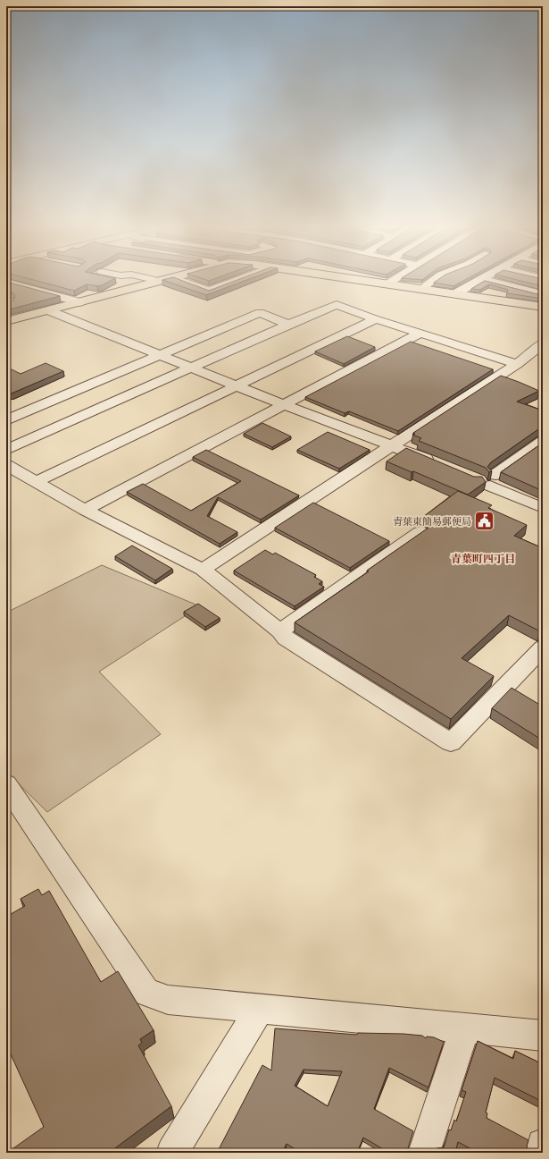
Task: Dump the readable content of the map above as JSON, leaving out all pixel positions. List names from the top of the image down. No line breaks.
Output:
{"districts":["青葉町四丁目"],"places":{"public building":["青葉東簡易郵便局"]}}
